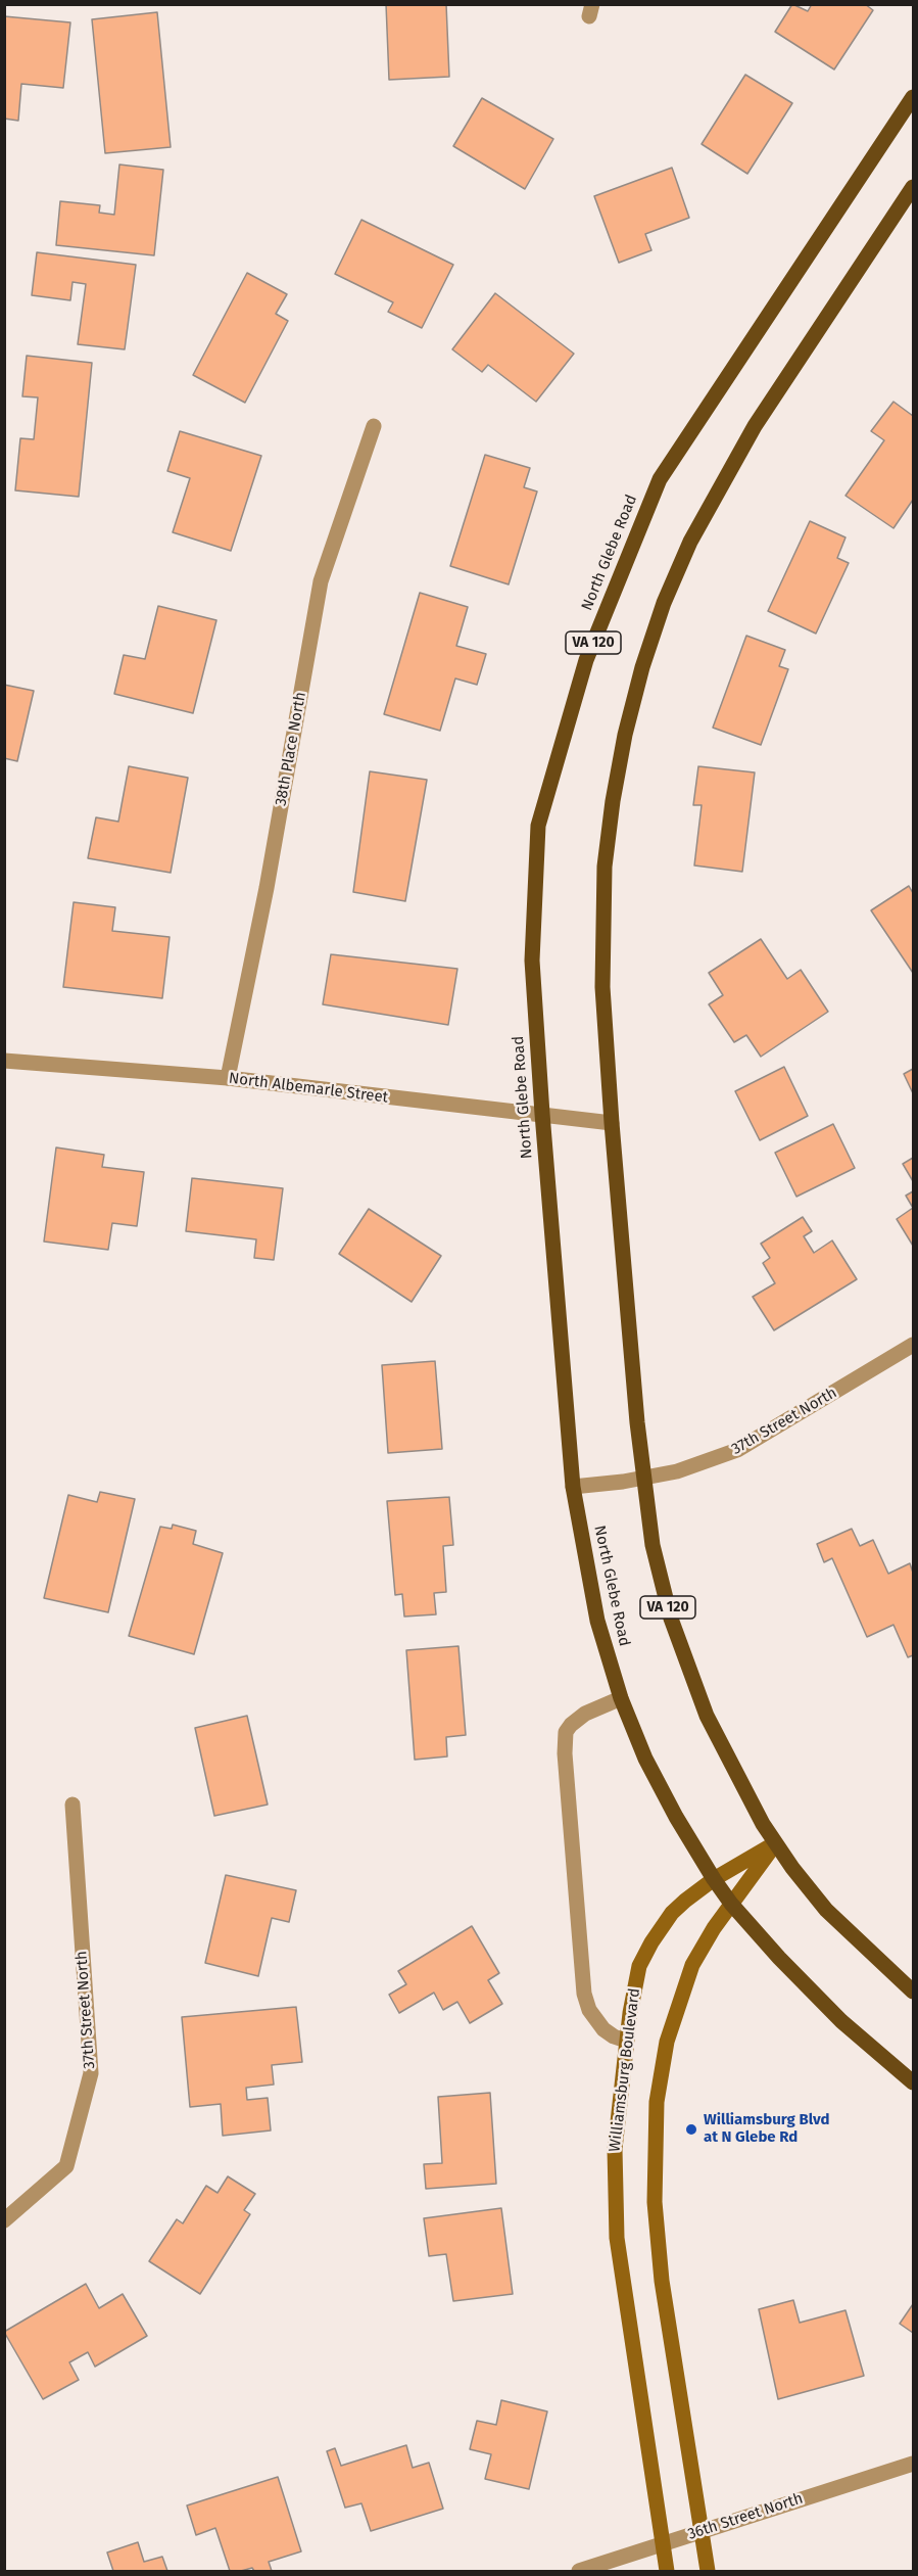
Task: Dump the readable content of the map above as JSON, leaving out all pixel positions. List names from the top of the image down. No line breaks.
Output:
{"streets":{"main road":["North Glebe Road","VA 120","Williamsburg Boulevard"],"street":["38th Place North","North Albemarle Street","37th Street North","36th Street North"]},"crossings":[["North Glebe Road","North Albemarle Street"],["North Glebe Road","37th Street North"],["North Glebe Road","Williamsburg Boulevard"],["VA 120","North Albemarle Street"],["VA 120","37th Street North"],["VA 120","Williamsburg Boulevard"],["38th Place North","North Albemarle Street"],["Williamsburg Boulevard","36th Street North"]],"places":["Williamsburg Blvd at N Glebe Rd"]}
